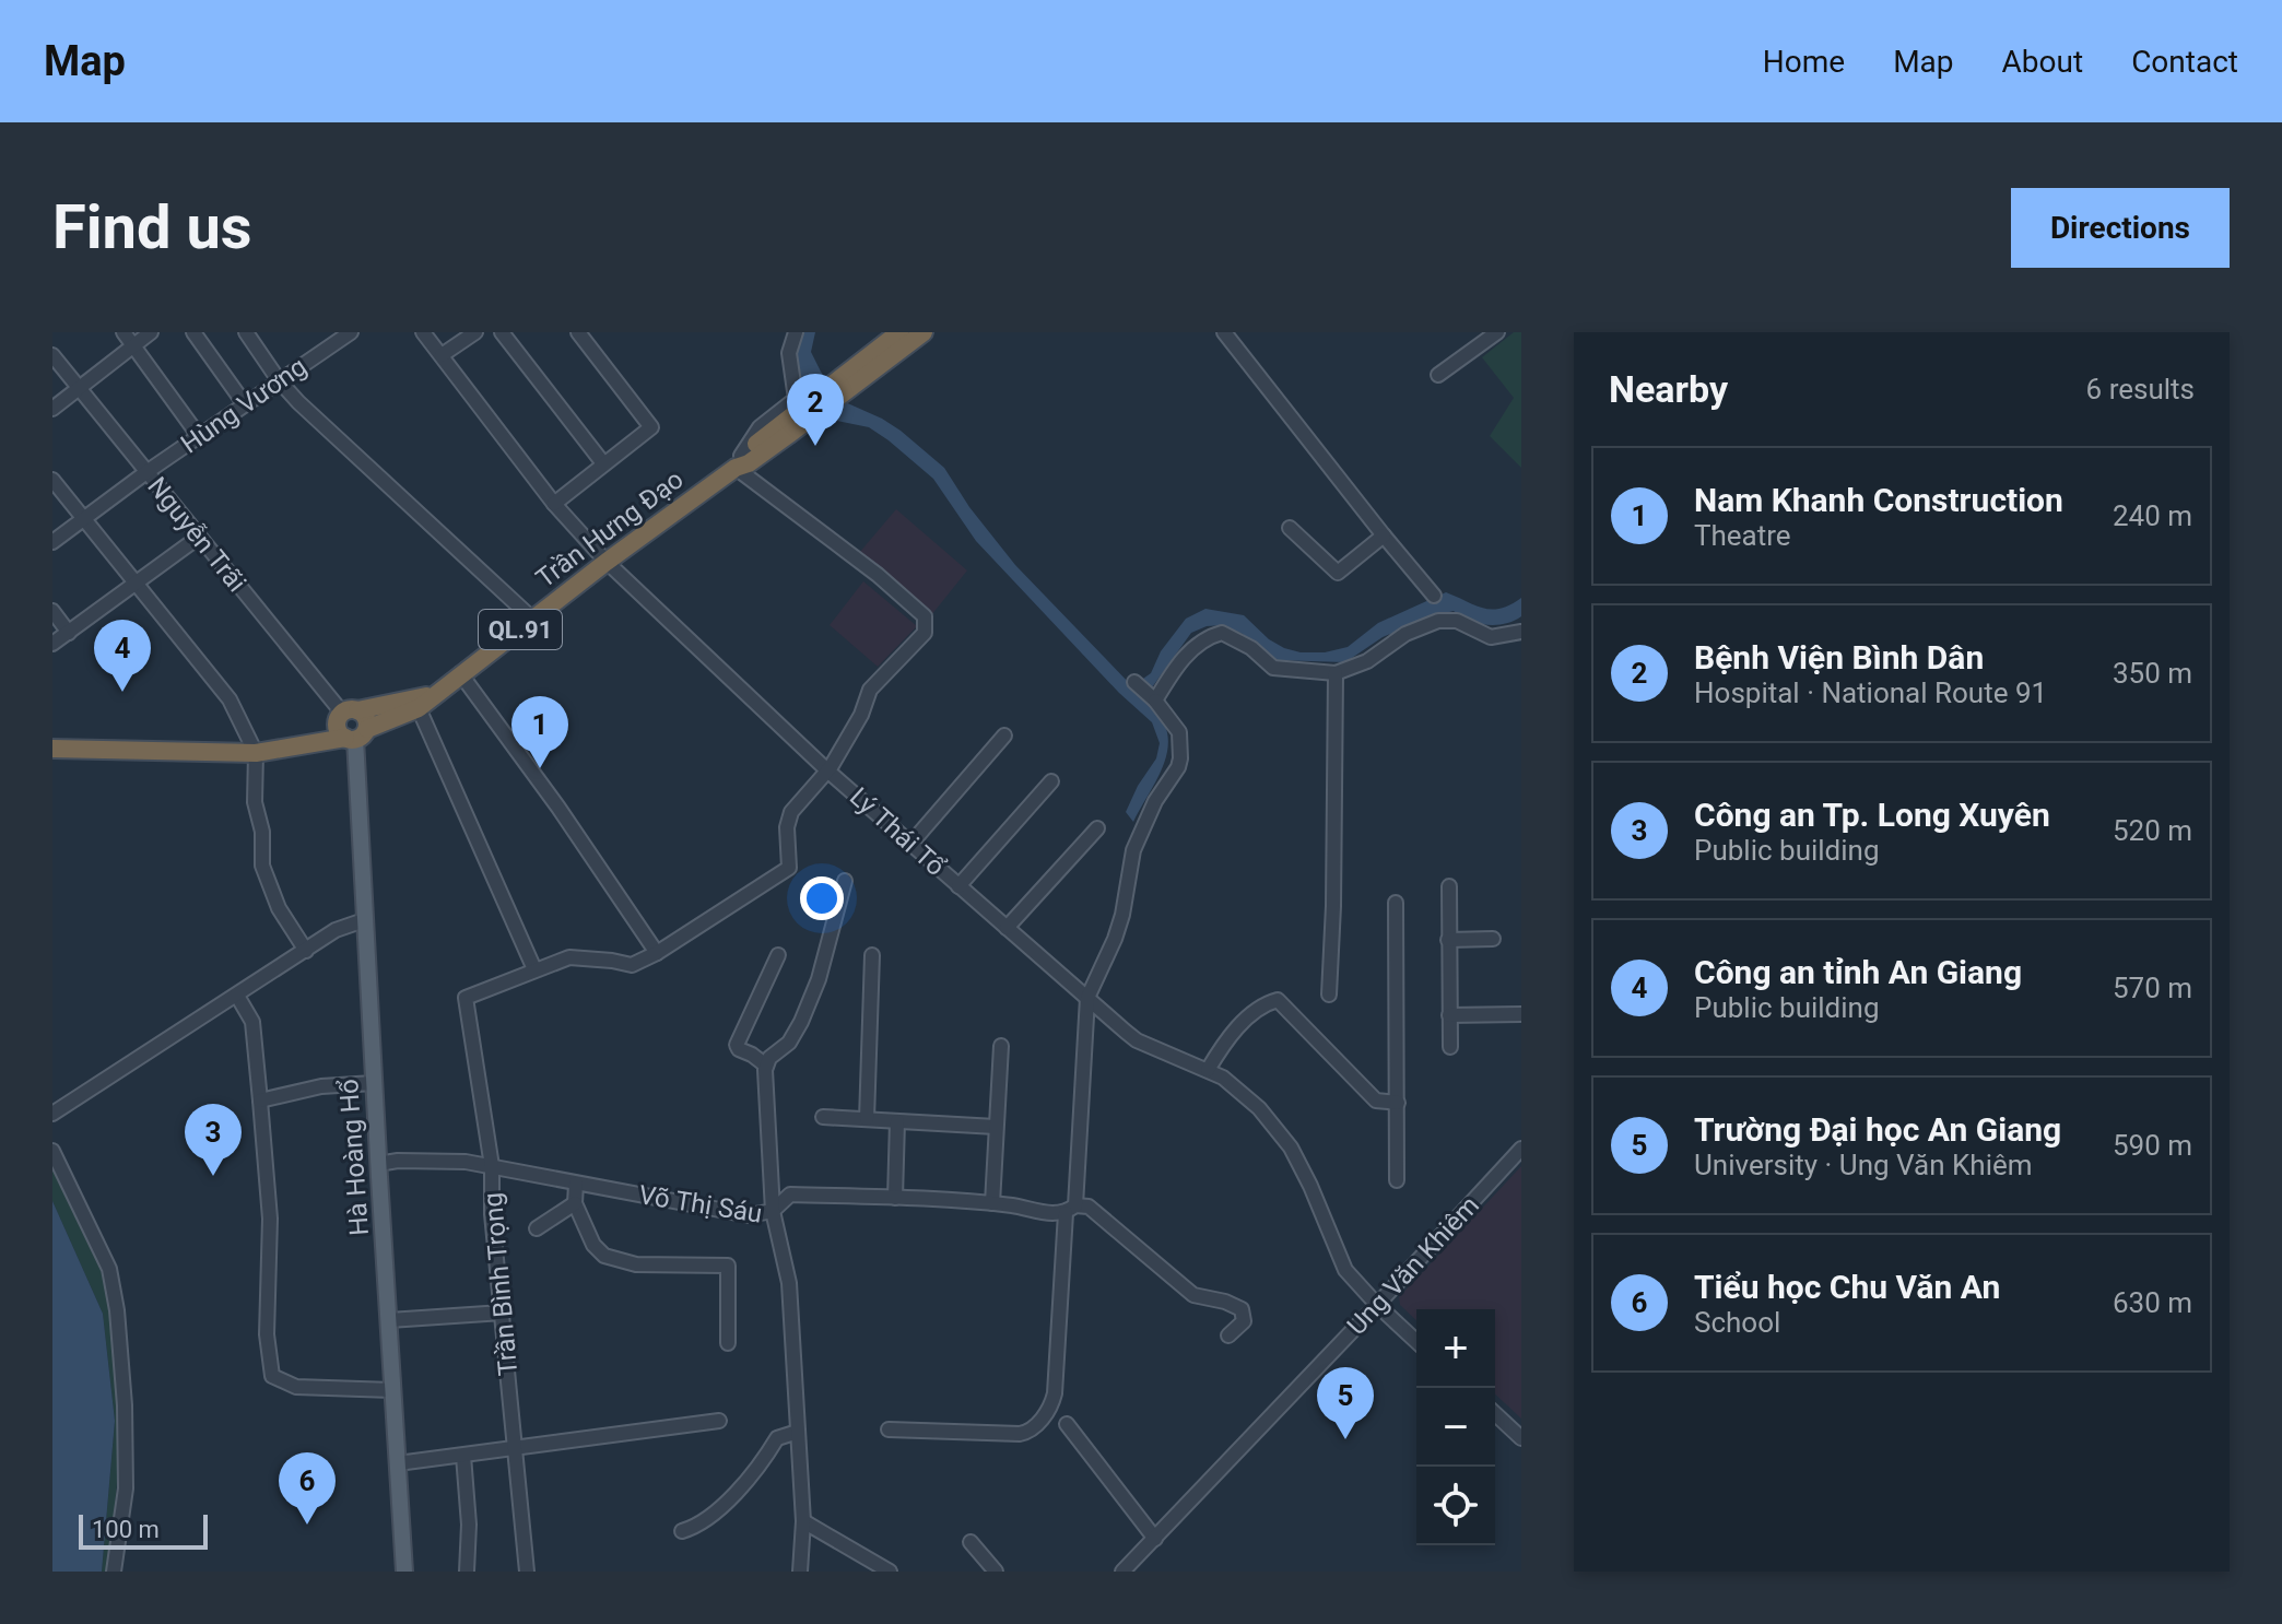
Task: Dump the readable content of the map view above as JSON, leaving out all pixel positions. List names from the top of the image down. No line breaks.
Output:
{"streets":{"highway":["Trần Hưng Đạo","QL.91"],"main road":["Hà Hoàng Hổ"],"street":["Hùng Vương","Nguyễn Trãi","Lý Thái Tổ","Võ Thị Sáu","Ung Văn Khiêm","Trần Bình Trọng"]},"crossings":[["Hùng Vương","Nguyễn Trãi"],["Trần Hưng Đạo","Nguyễn Trãi"],["Trần Hưng Đạo","QL.91"],["Trần Hưng Đạo","Lý Thái Tổ"],["Trần Hưng Đạo","Hà Hoàng Hổ"],["Lý Thái Tổ","Ung Văn Khiêm"],["Hà Hoàng Hổ","Võ Thị Sáu"],["Võ Thị Sáu","Trần Bình Trọng"]],"scale_bar":"100 m","page":{"header":"Map","nav":["Home","Map","About","Contact"],"buttons":"Directions","title":"Find us","heading":["Nearby","6 results"],"pins":["2","4","1","3","5","6"],"list":[{"mark":"1","name":"Nam Khanh Construction","note":"Theatre","value":"240 m"},{"mark":"2","name":"Bệnh Viện Bình Dân","note":"Hospital · National Route 91","value":"350 m"},{"mark":"3","name":"Công an Tp. Long Xuyên","note":"Public building","value":"520 m"},{"mark":"4","name":"Công an tỉnh An Giang","note":"Public building","value":"570 m"},{"mark":"5","name":"Trường Đại học An Giang","note":"University · Ung Văn Khiêm","value":"590 m"},{"mark":"6","name":"Tiểu học Chu Văn An","note":"School","value":"630 m"}],"map_buttons":["+","−"],"scale":"100 m"}}
